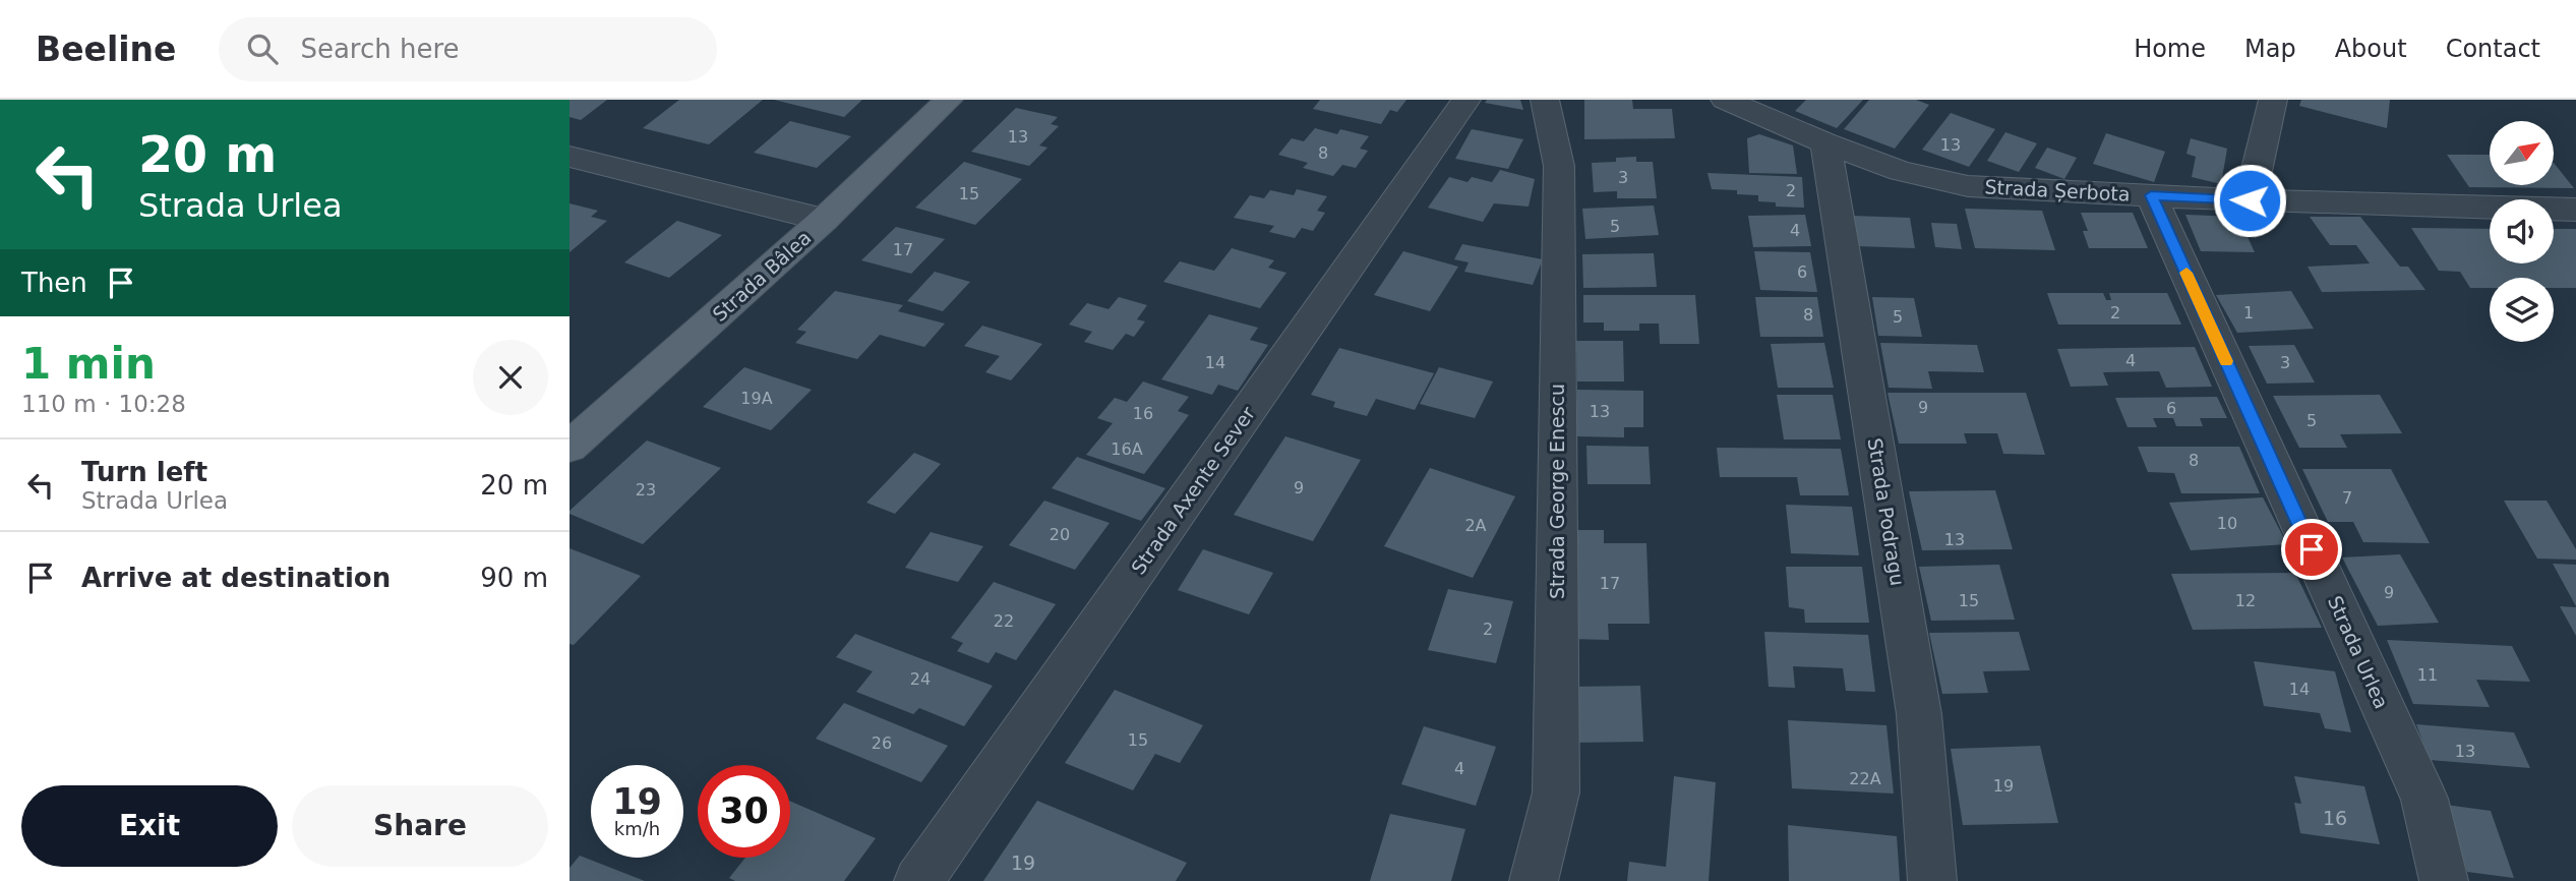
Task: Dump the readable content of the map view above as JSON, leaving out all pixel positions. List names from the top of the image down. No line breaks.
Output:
{"streets":{"main road":["Strada Bâlea"],"street":["Strada Șerbota","Strada Axente Sever","Strada George Enescu","Strada Podragu","Strada Urlea"]},"crossings":[["Strada Șerbota","Strada Podragu"],["Strada Șerbota","Strada Urlea"]],"house_numbers":["13","13","8","3","2","15","5","4","17","6","2","1","8","5","4","14","3","19A","9","6","13","16","5","16A","8","9","23","7","10","2A","20","13","17","9","15","12","22","2","11","24","14","15","26","13","4","22A","19","16","19"],"north":"top right","page":{"header":"Beeline","search":"Search here","nav":["Home","Map","About","Contact"],"turn":["20 m","Strada Urlea"],"then":"Then","heading":["1 min","110 m · 10:28"],"list":[{"name":"Turn left","note":"Strada Urlea","value":"20 m"},{"name":"Arrive at destination","value":"90 m"}],"speed":"19 km/h","limit":"30","buttons":["Exit","Share"]}}
